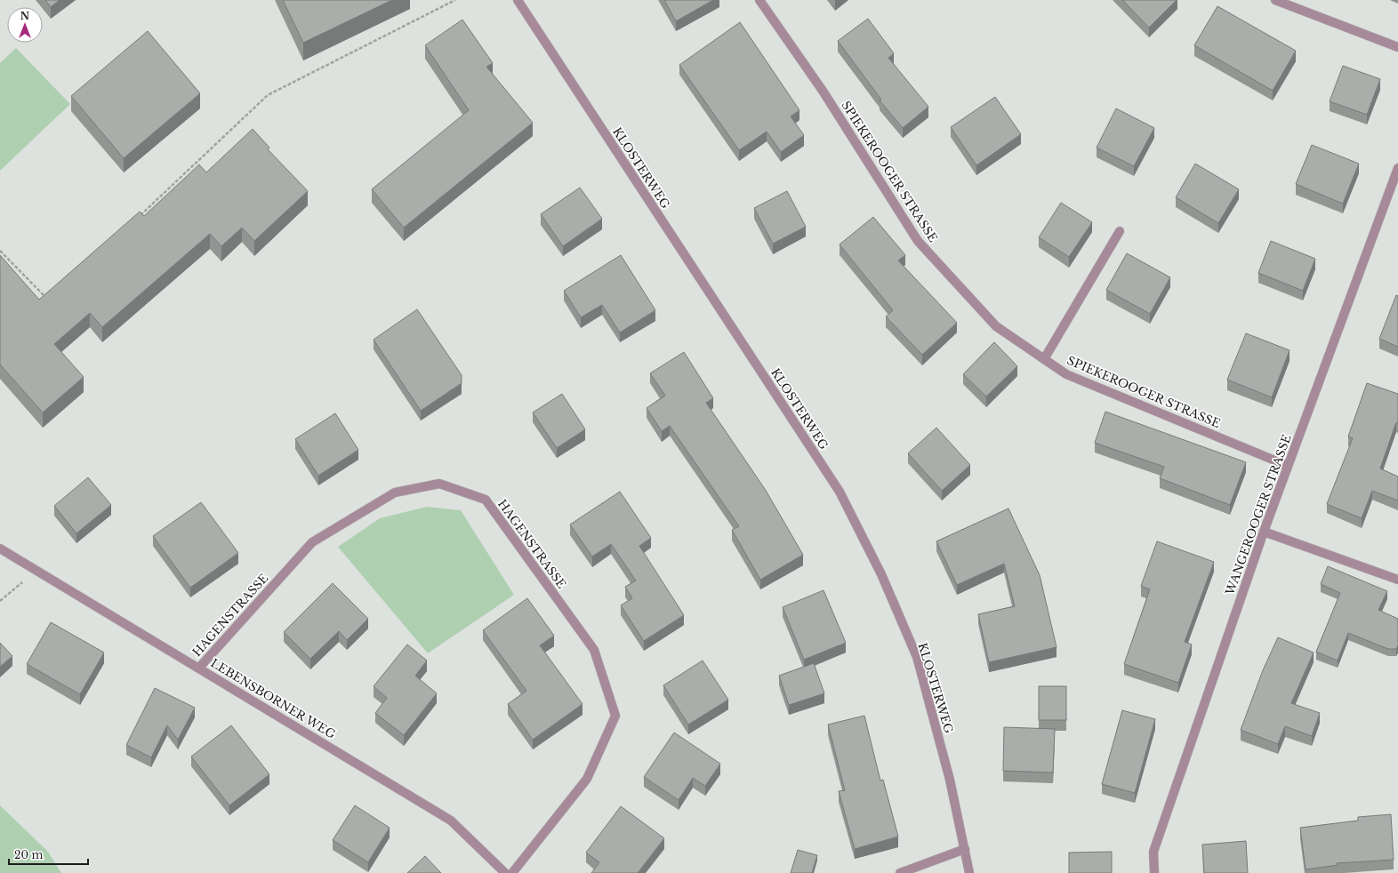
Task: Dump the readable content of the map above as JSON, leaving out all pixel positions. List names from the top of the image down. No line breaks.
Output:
{"streets":{"street":["KLOSTERWEG","SPIEKEROOGER STRASSE","WANGEROOGER STRASSE","HAGENSTRASSE","LEBENSBORNER WEG"]},"crossings":[["SPIEKEROOGER STRASSE","WANGEROOGER STRASSE"],["HAGENSTRASSE","LEBENSBORNER WEG"]],"scale_bar":"20 m","north":"top"}
